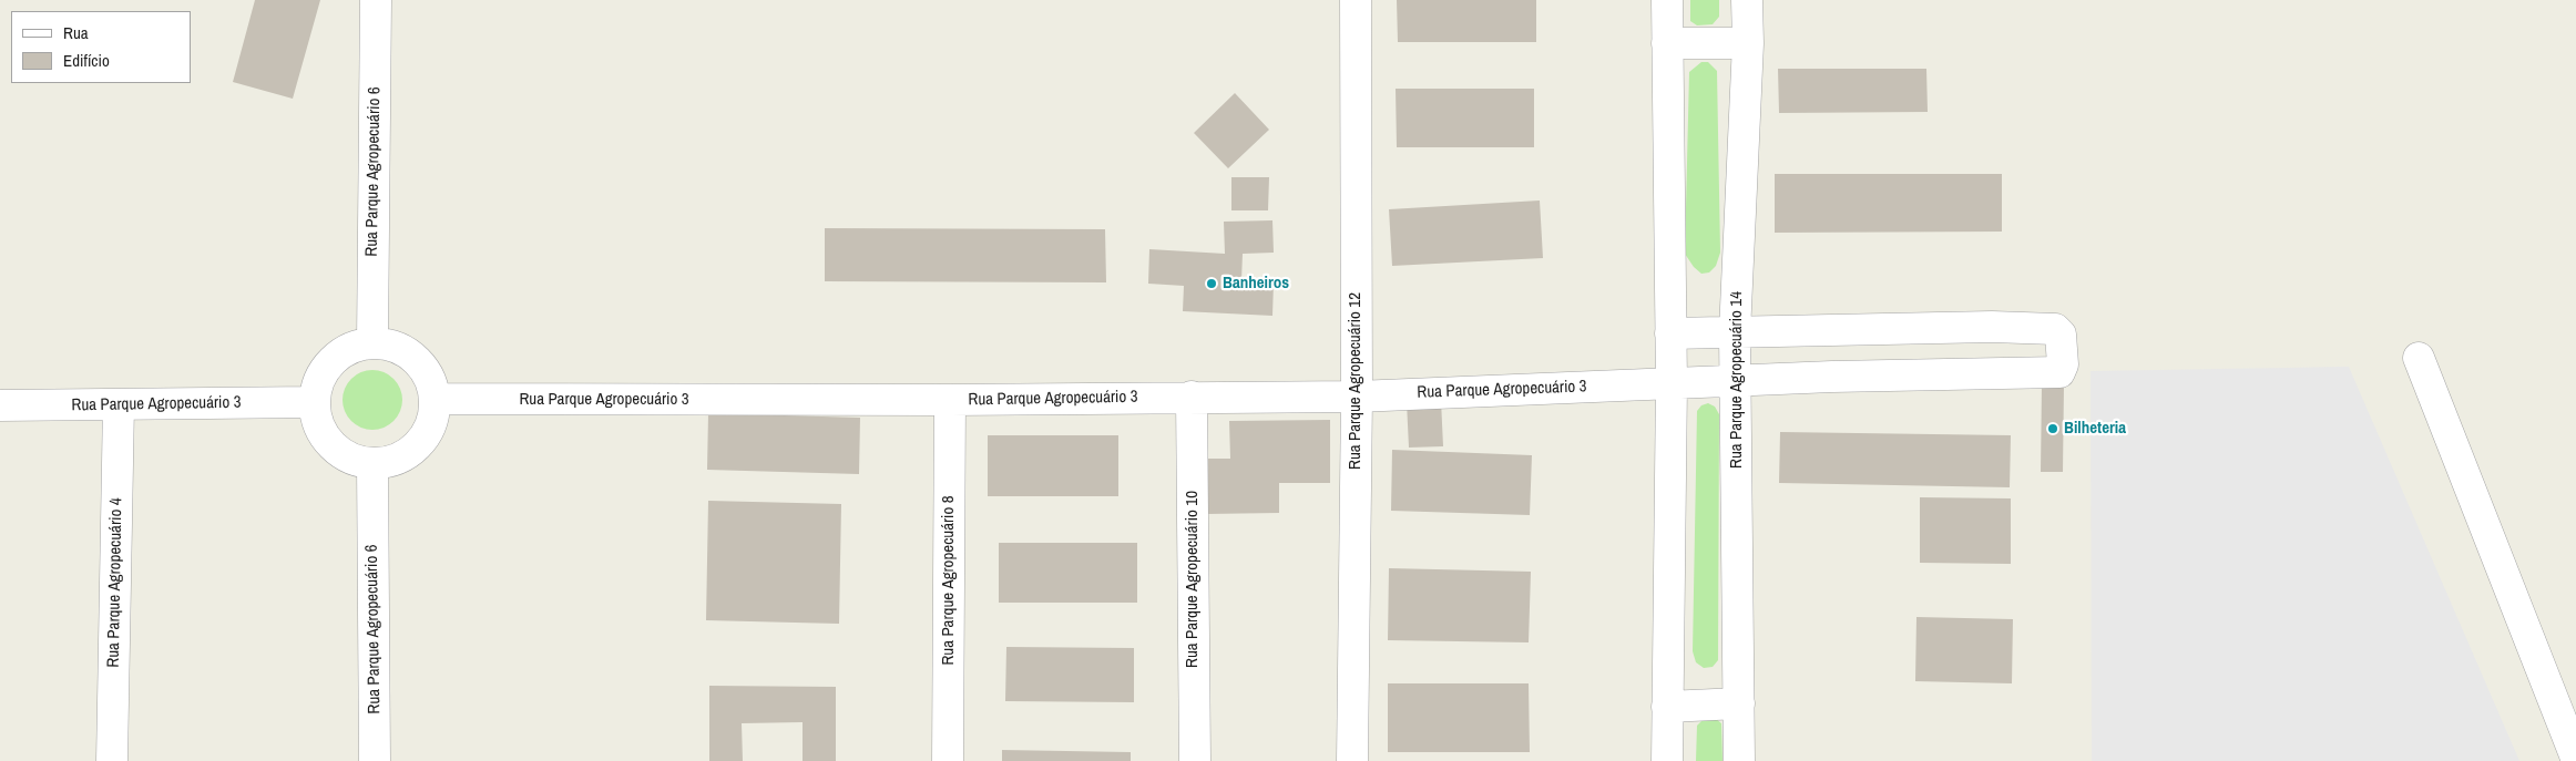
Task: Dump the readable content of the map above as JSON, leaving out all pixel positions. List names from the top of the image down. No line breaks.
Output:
{"streets":{"street":["Rua Parque Agropecuário 6","Rua Parque Agropecuário 14","Rua Parque Agropecuário 12","Rua Parque Agropecuário 3","Rua Parque Agropecuário 10","Rua Parque Agropecuário 8","Rua Parque Agropecuário 4"]},"crossings":[["Rua Parque Agropecuário 6","Rua Parque Agropecuário 3"],["Rua Parque Agropecuário 14","Rua Parque Agropecuário 3"],["Rua Parque Agropecuário 12","Rua Parque Agropecuário 3"],["Rua Parque Agropecuário 3","Rua Parque Agropecuário 10"],["Rua Parque Agropecuário 3","Rua Parque Agropecuário 8"],["Rua Parque Agropecuário 3","Rua Parque Agropecuário 4"]],"places":["Banheiros","Bilheteria"],"legend":["Rua","Edifício"]}
